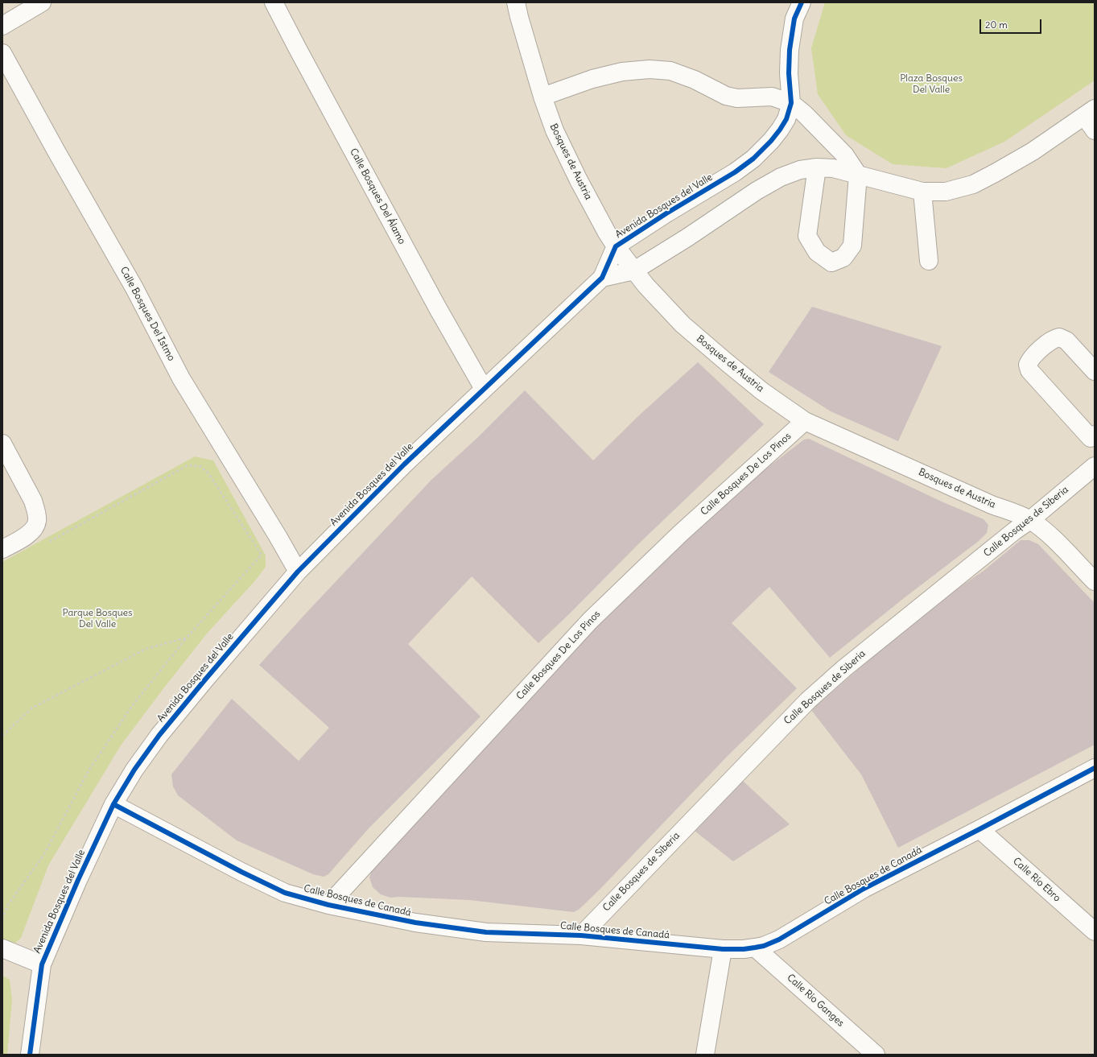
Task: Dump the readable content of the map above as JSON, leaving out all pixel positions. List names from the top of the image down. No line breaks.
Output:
{"streets":{"street":["Bosques de Austria","Calle Bosques Del Álamo","Avenida Bosques del Valle","Calle Bosques Del Istmo","Calle Bosques De Los Pinos","Calle Bosques de Siberia","Calle Bosques de Canadá","Calle Río Ebro","Calle Río Ganges"]},"crossings":[["Bosques de Austria","Avenida Bosques del Valle"],["Bosques de Austria","Calle Bosques De Los Pinos"],["Bosques de Austria","Calle Bosques de Siberia"],["Calle Bosques Del Álamo","Avenida Bosques del Valle"],["Avenida Bosques del Valle","Calle Bosques Del Istmo"],["Avenida Bosques del Valle","Calle Bosques de Canadá"],["Calle Bosques De Los Pinos","Calle Bosques de Canadá"],["Calle Bosques de Siberia","Calle Bosques de Canadá"],["Calle Bosques de Canadá","Calle Río Ebro"],["Calle Bosques de Canadá","Calle Río Ganges"]],"parks":["Plaza Bosques Del Valle","Parque Bosques Del Valle"],"scale_bar":"20 m"}
